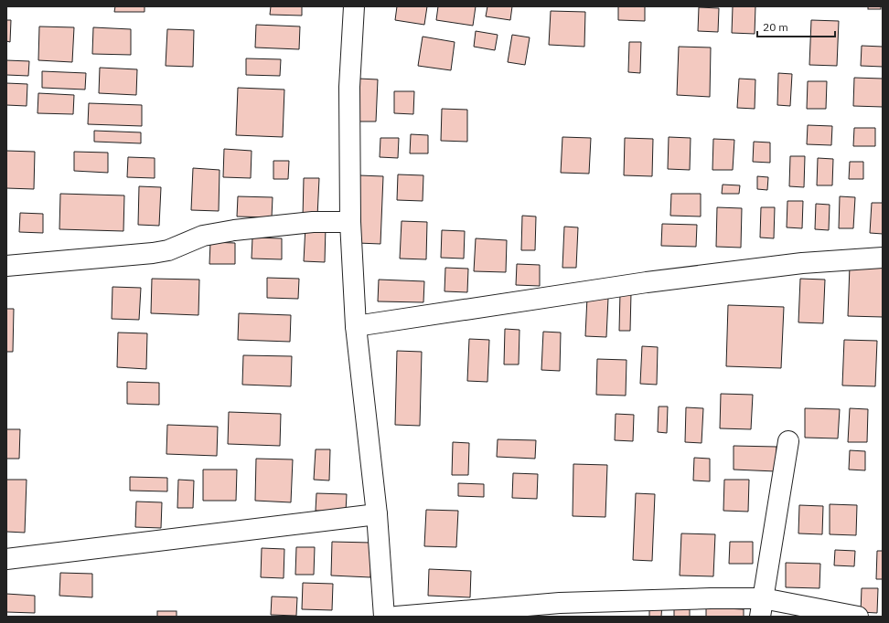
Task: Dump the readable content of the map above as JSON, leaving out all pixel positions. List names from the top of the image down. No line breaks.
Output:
{"scale_bar":"20 m"}
